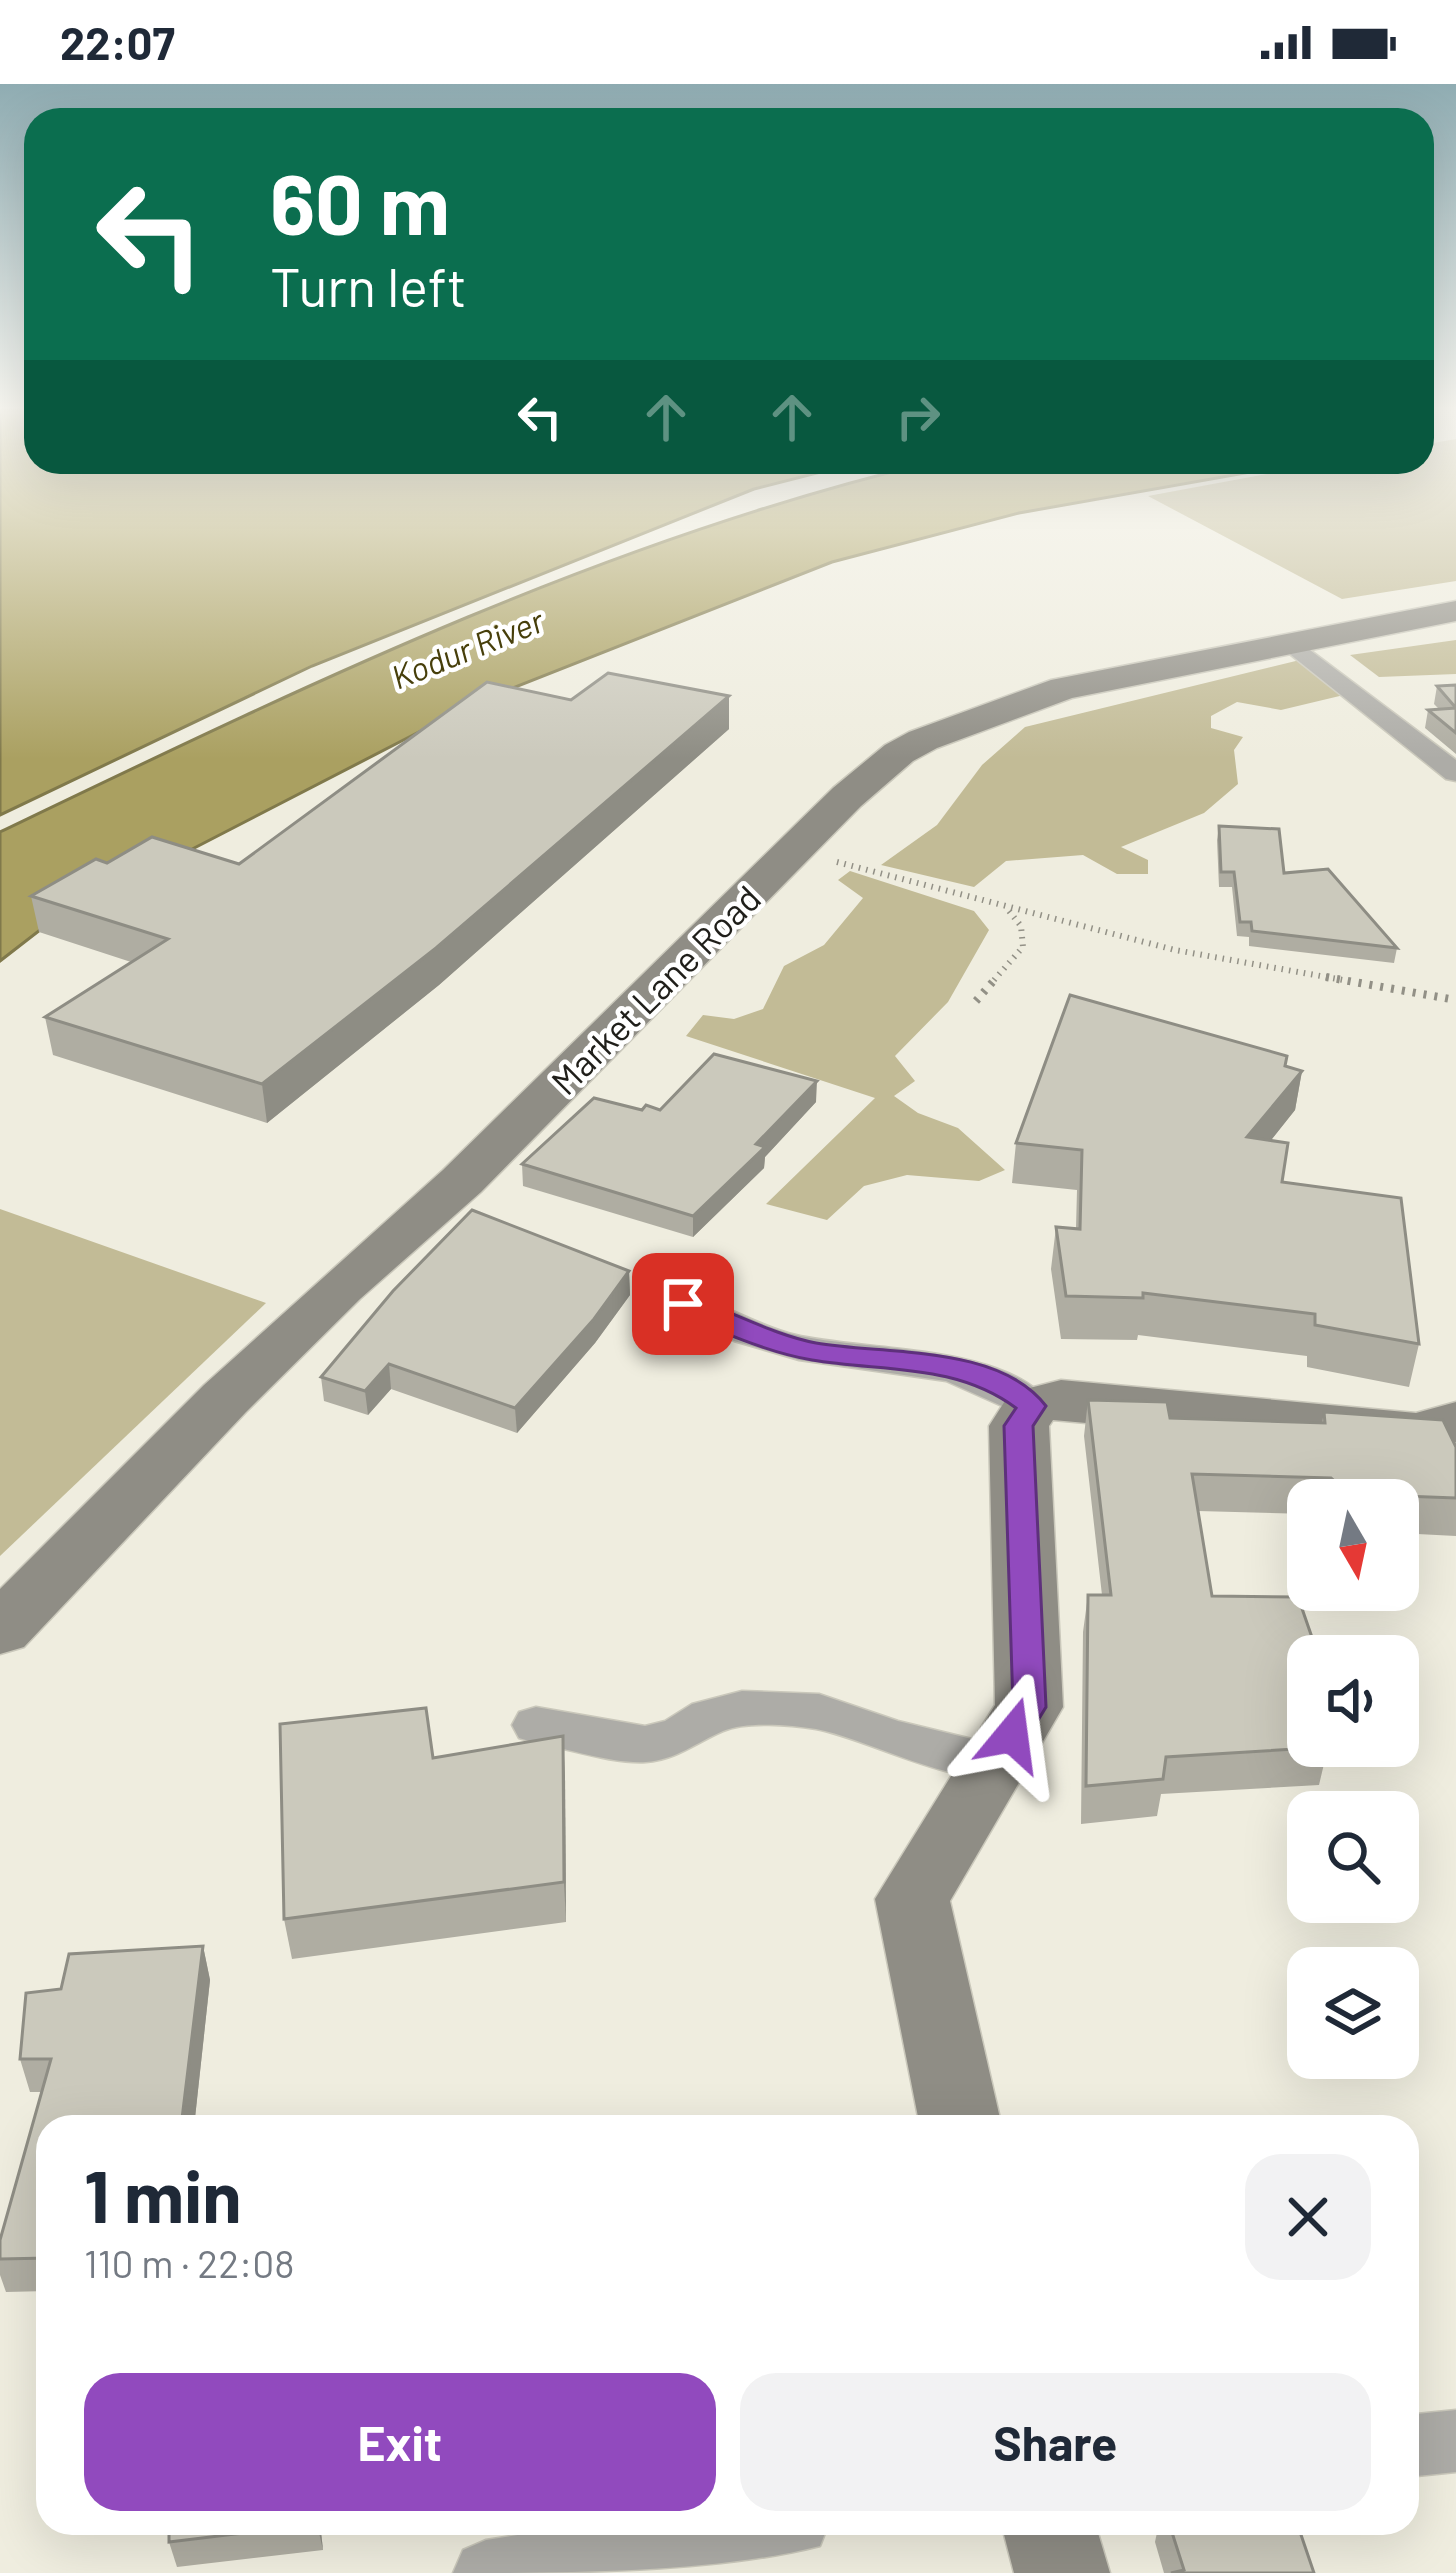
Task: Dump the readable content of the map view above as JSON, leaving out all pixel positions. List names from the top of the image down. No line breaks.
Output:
{"streets":{"main road":["Market Lane Road"]},"water":["Kodur River"],"north":"bottom","page":{"status":"22:07","turn":["60 m","Turn left"],"heading":["1 min","110 m · 22:08"],"buttons":["Exit","Share"]}}
